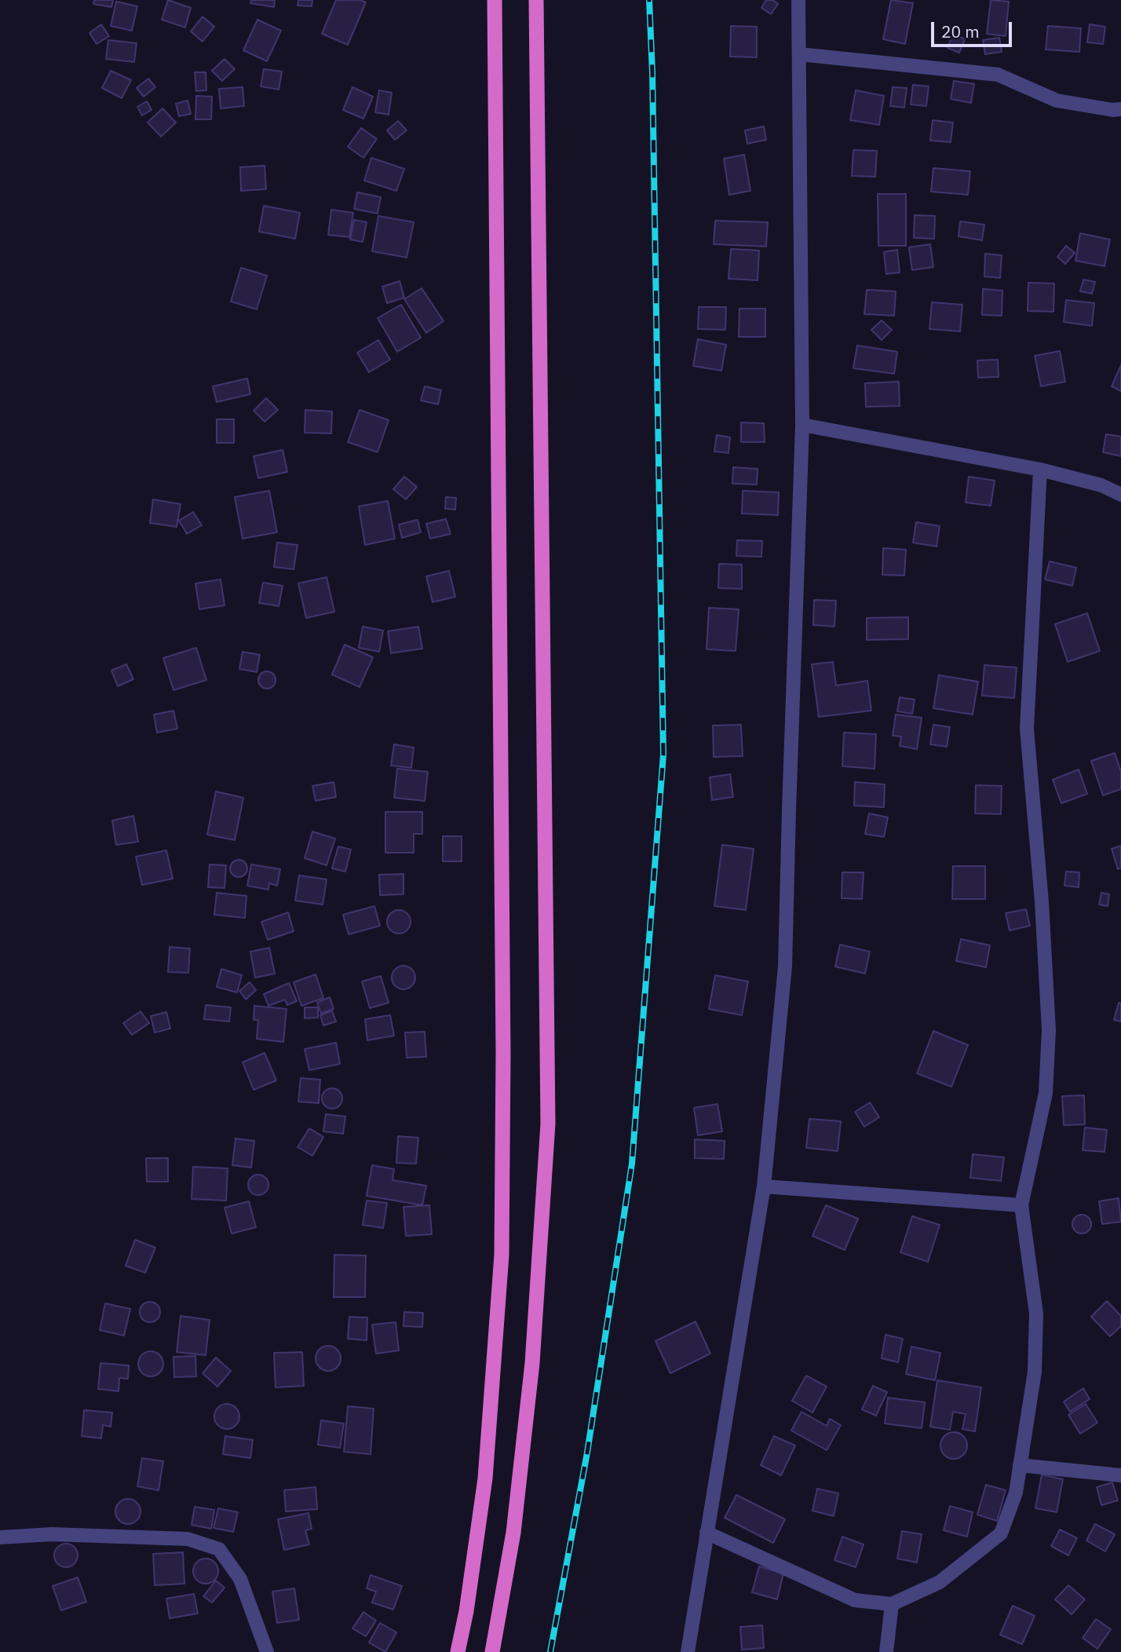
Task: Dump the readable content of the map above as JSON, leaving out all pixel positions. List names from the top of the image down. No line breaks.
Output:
{"scale_bar":"20 m"}
